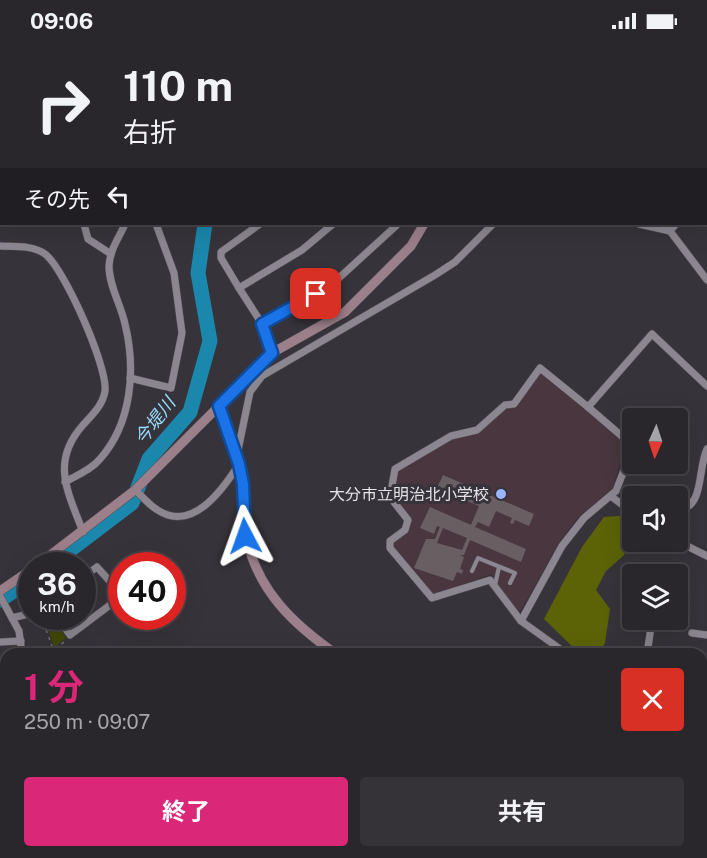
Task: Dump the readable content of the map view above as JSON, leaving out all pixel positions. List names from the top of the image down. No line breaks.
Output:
{"water":["今堤川"],"places":["大分市立明治北小学校"],"north":"bottom","page":{"status":"09:06","turn":["110 m","右折"],"then":"その先","speed":"36 km/h","limit":"40","heading":["1 分","250 m · 09:07"],"buttons":["終了","共有"]}}
